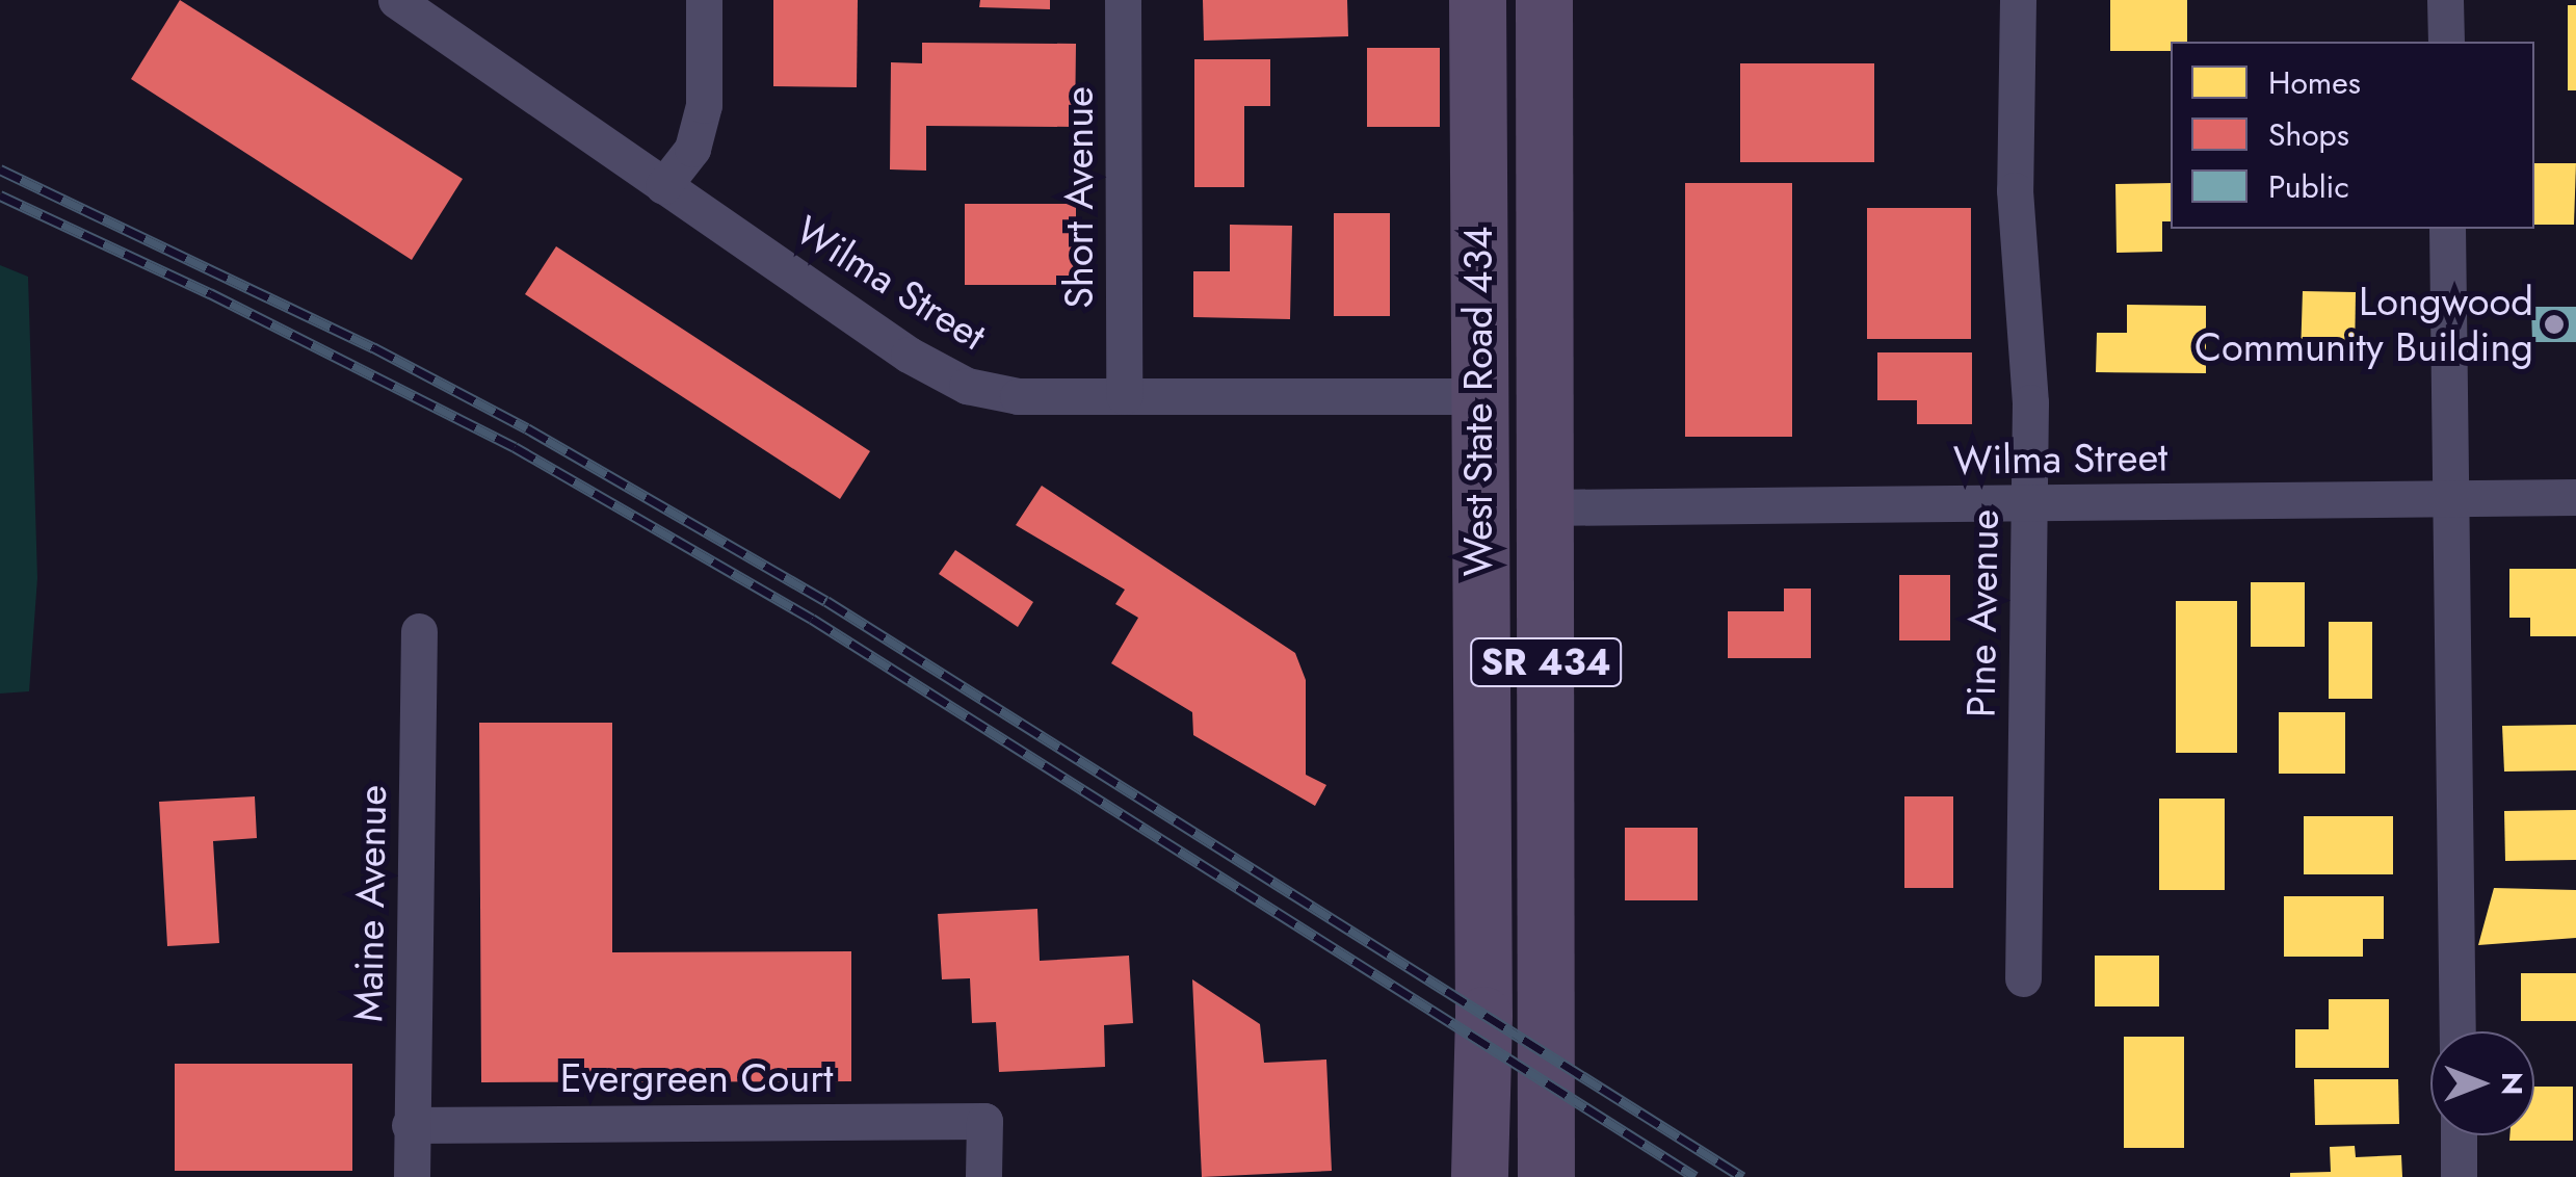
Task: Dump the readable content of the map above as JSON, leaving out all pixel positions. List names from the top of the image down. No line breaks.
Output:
{"streets":{"main road":["West State Road 434","SR 434"],"street":["Short Avenue","Wilma Street","Pine Avenue","Maine Avenue","Evergreen Court"]},"crossings":[["Short Avenue","Wilma Street"],["Wilma Street","West State Road 434"],["Wilma Street","Pine Avenue"],["Maine Avenue","Evergreen Court"]],"places":["Longwood Community Building"],"legend":["Homes","Shops","Public"],"north":"right"}
